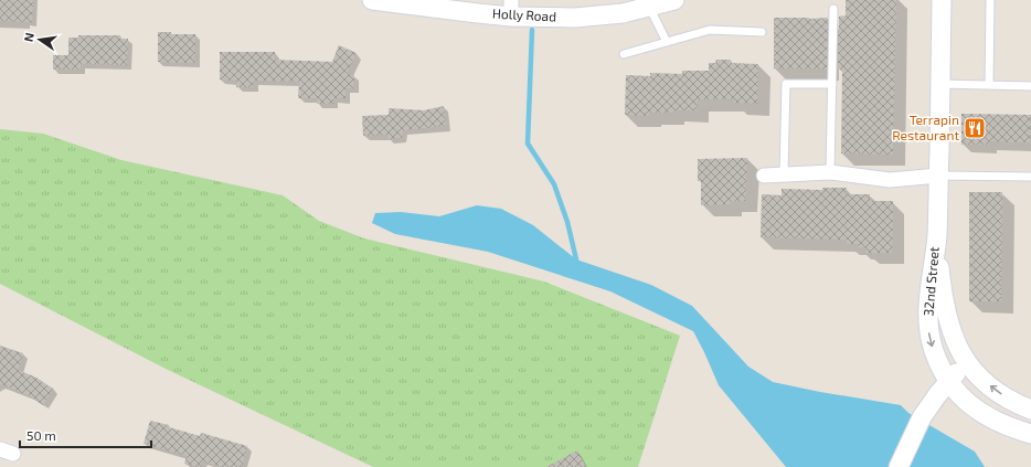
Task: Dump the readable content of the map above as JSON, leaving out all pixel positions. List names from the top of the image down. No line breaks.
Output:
{"streets":{"street":["Holly Road","32nd Street"]},"places":{"restaurant":["Terrapin Restaurant"]},"scale_bar":"50 m","north":"left"}
